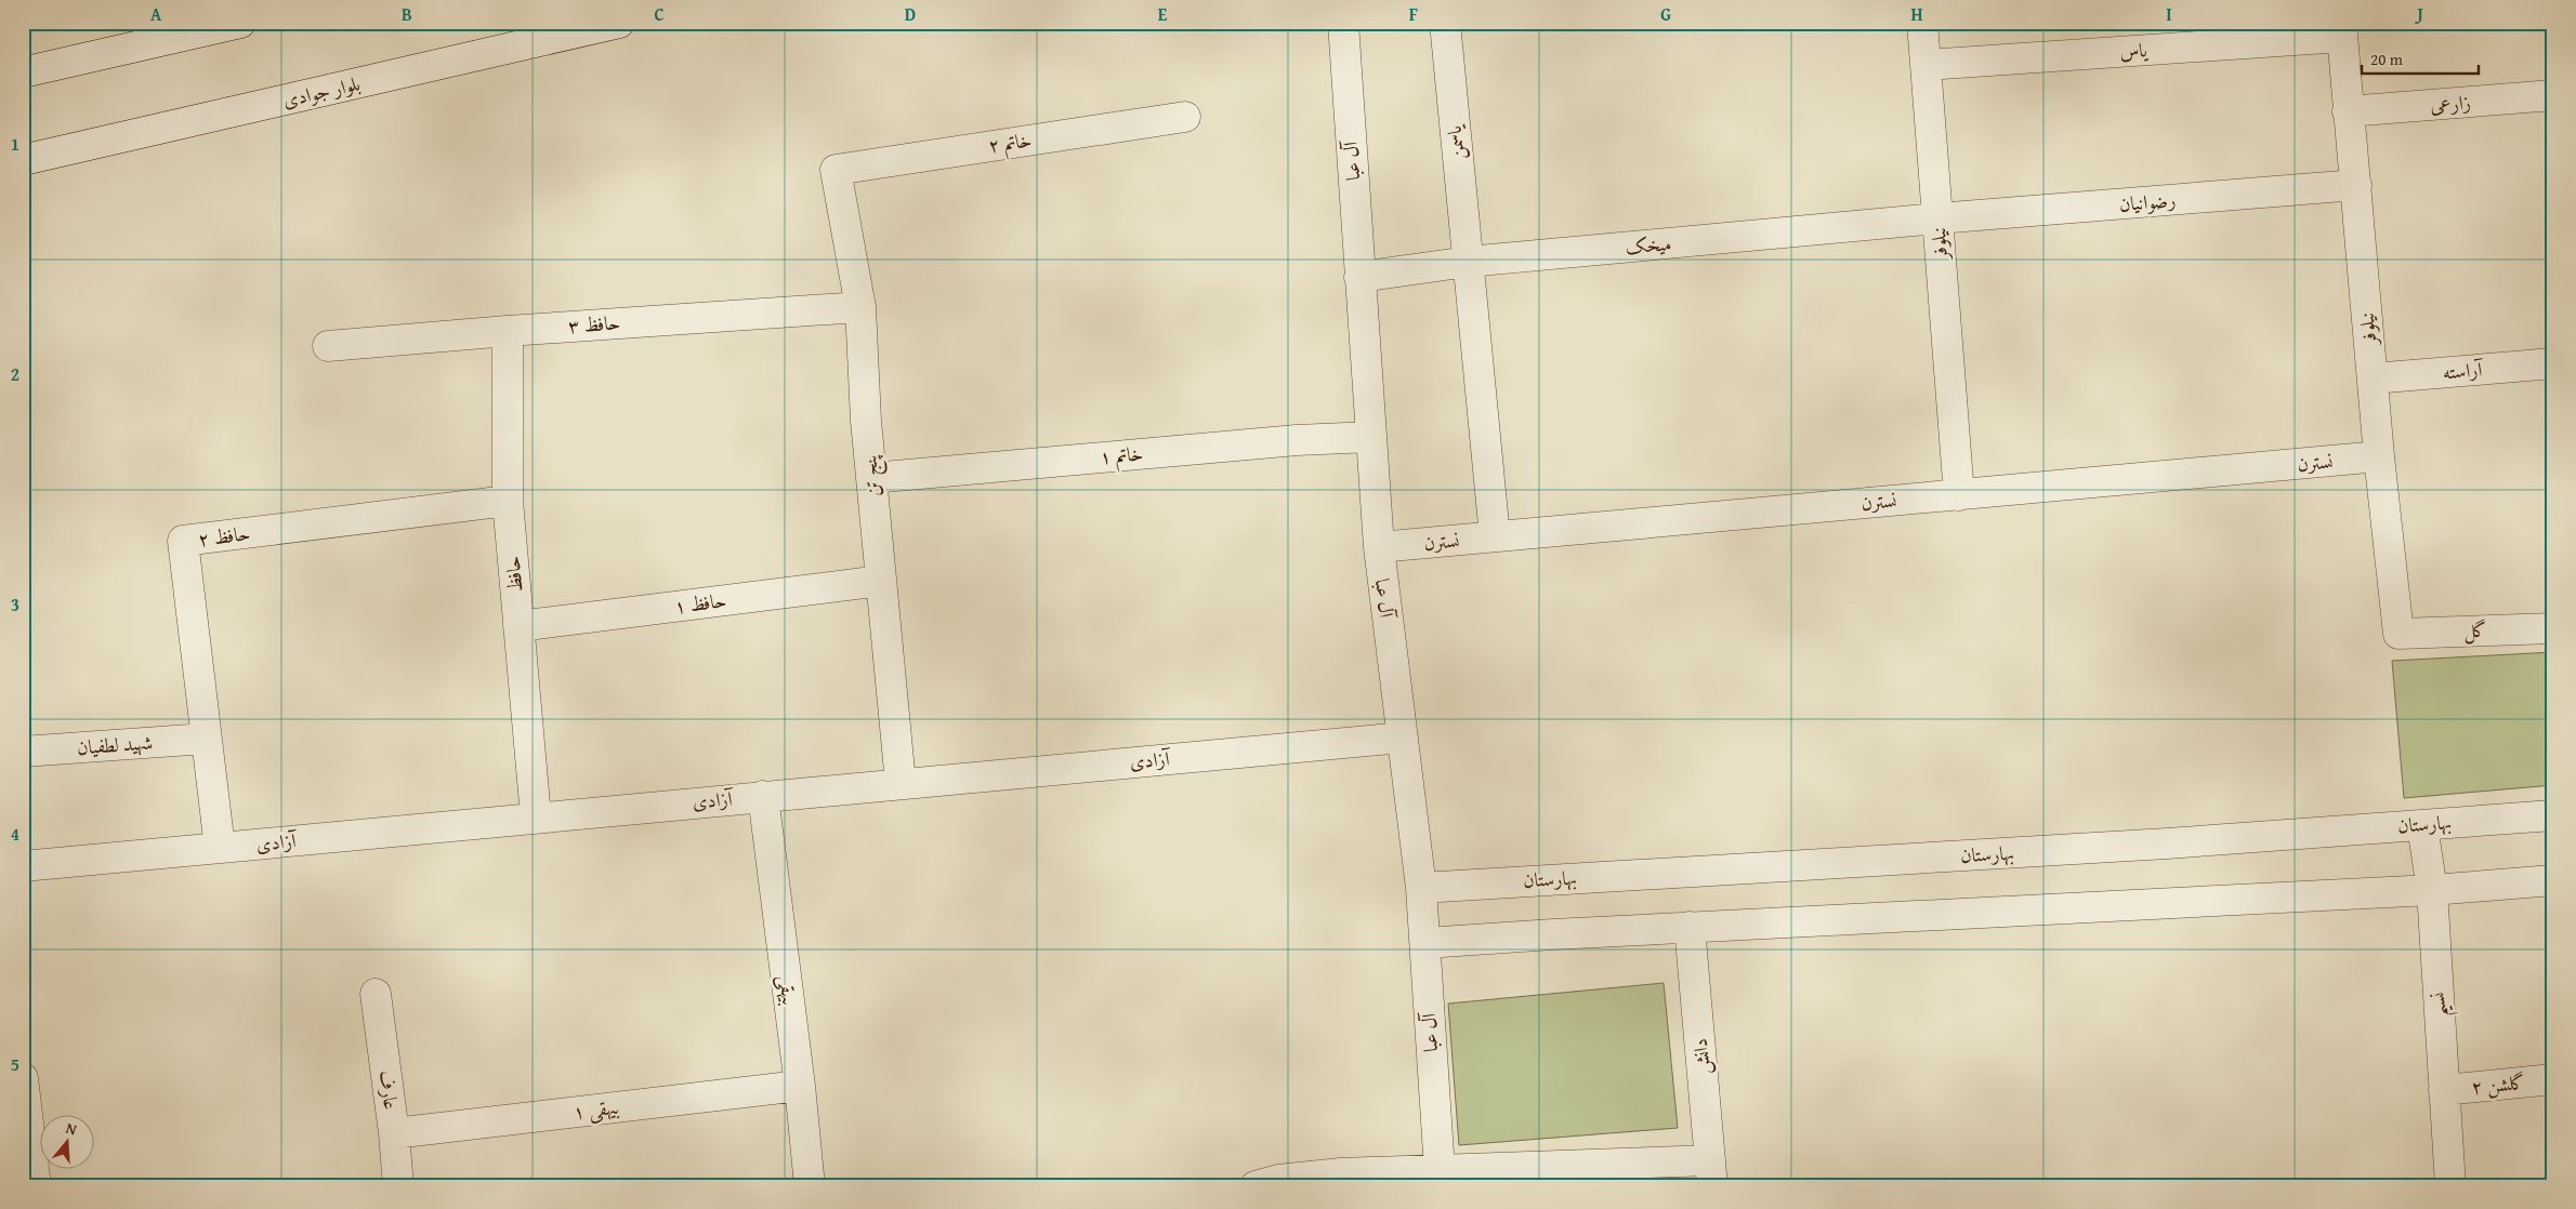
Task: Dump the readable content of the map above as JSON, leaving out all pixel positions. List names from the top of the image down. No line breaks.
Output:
{"streets":{"street":["یاس","بلوار جوادی","زارعی","خاتم ۲","یاسمن","آل عبا","رضوانیان","نیلوفر","میخک","حافظ ۳","آراسته","خاتم ۱","نسترن","پنج تن","حافظ ۲","حافظ","حافظ ۱","گل","شهید لطفیان","آزادی","بهارستان","بیهقی","نسیم","دانش","گلشن ۲","عارف","بیهقی ۱"]},"crossings":[["یاس","نیلوفر"],["زارعی","نیلوفر"],["خاتم ۲","پنج تن"],["یاسمن","میخک"],["یاسمن","نسترن"],["آل عبا","میخک"],["آل عبا","خاتم ۱"],["آل عبا","نسترن"],["آل عبا","آزادی"],["آل عبا","بهارستان"],["رضوانیان","نیلوفر"],["رضوانیان","میخک"],["نیلوفر","میخک"],["نیلوفر","آراسته"],["نیلوفر","نسترن"],["نیلوفر","گل"],["حافظ ۳","پنج تن"],["حافظ ۳","حافظ"],["خاتم ۱","پنج تن"],["پنج تن","حافظ ۱"],["پنج تن","آزادی"],["حافظ ۲","حافظ"],["حافظ ۲","شهید لطفیان"],["حافظ ۲","آزادی"],["حافظ","حافظ ۱"],["حافظ","آزادی"],["آزادی","بیهقی"],["بهارستان","نسیم"],["بیهقی","بیهقی ۱"],["نسیم","گلشن ۲"],["عارف","بیهقی ۱"]],"scale_bar":"20 m","north":"top","grid":{"columns":["A","B","C","D","E","F","G","H","I","J"],"rows":["1","2","3","4","5"]}}
